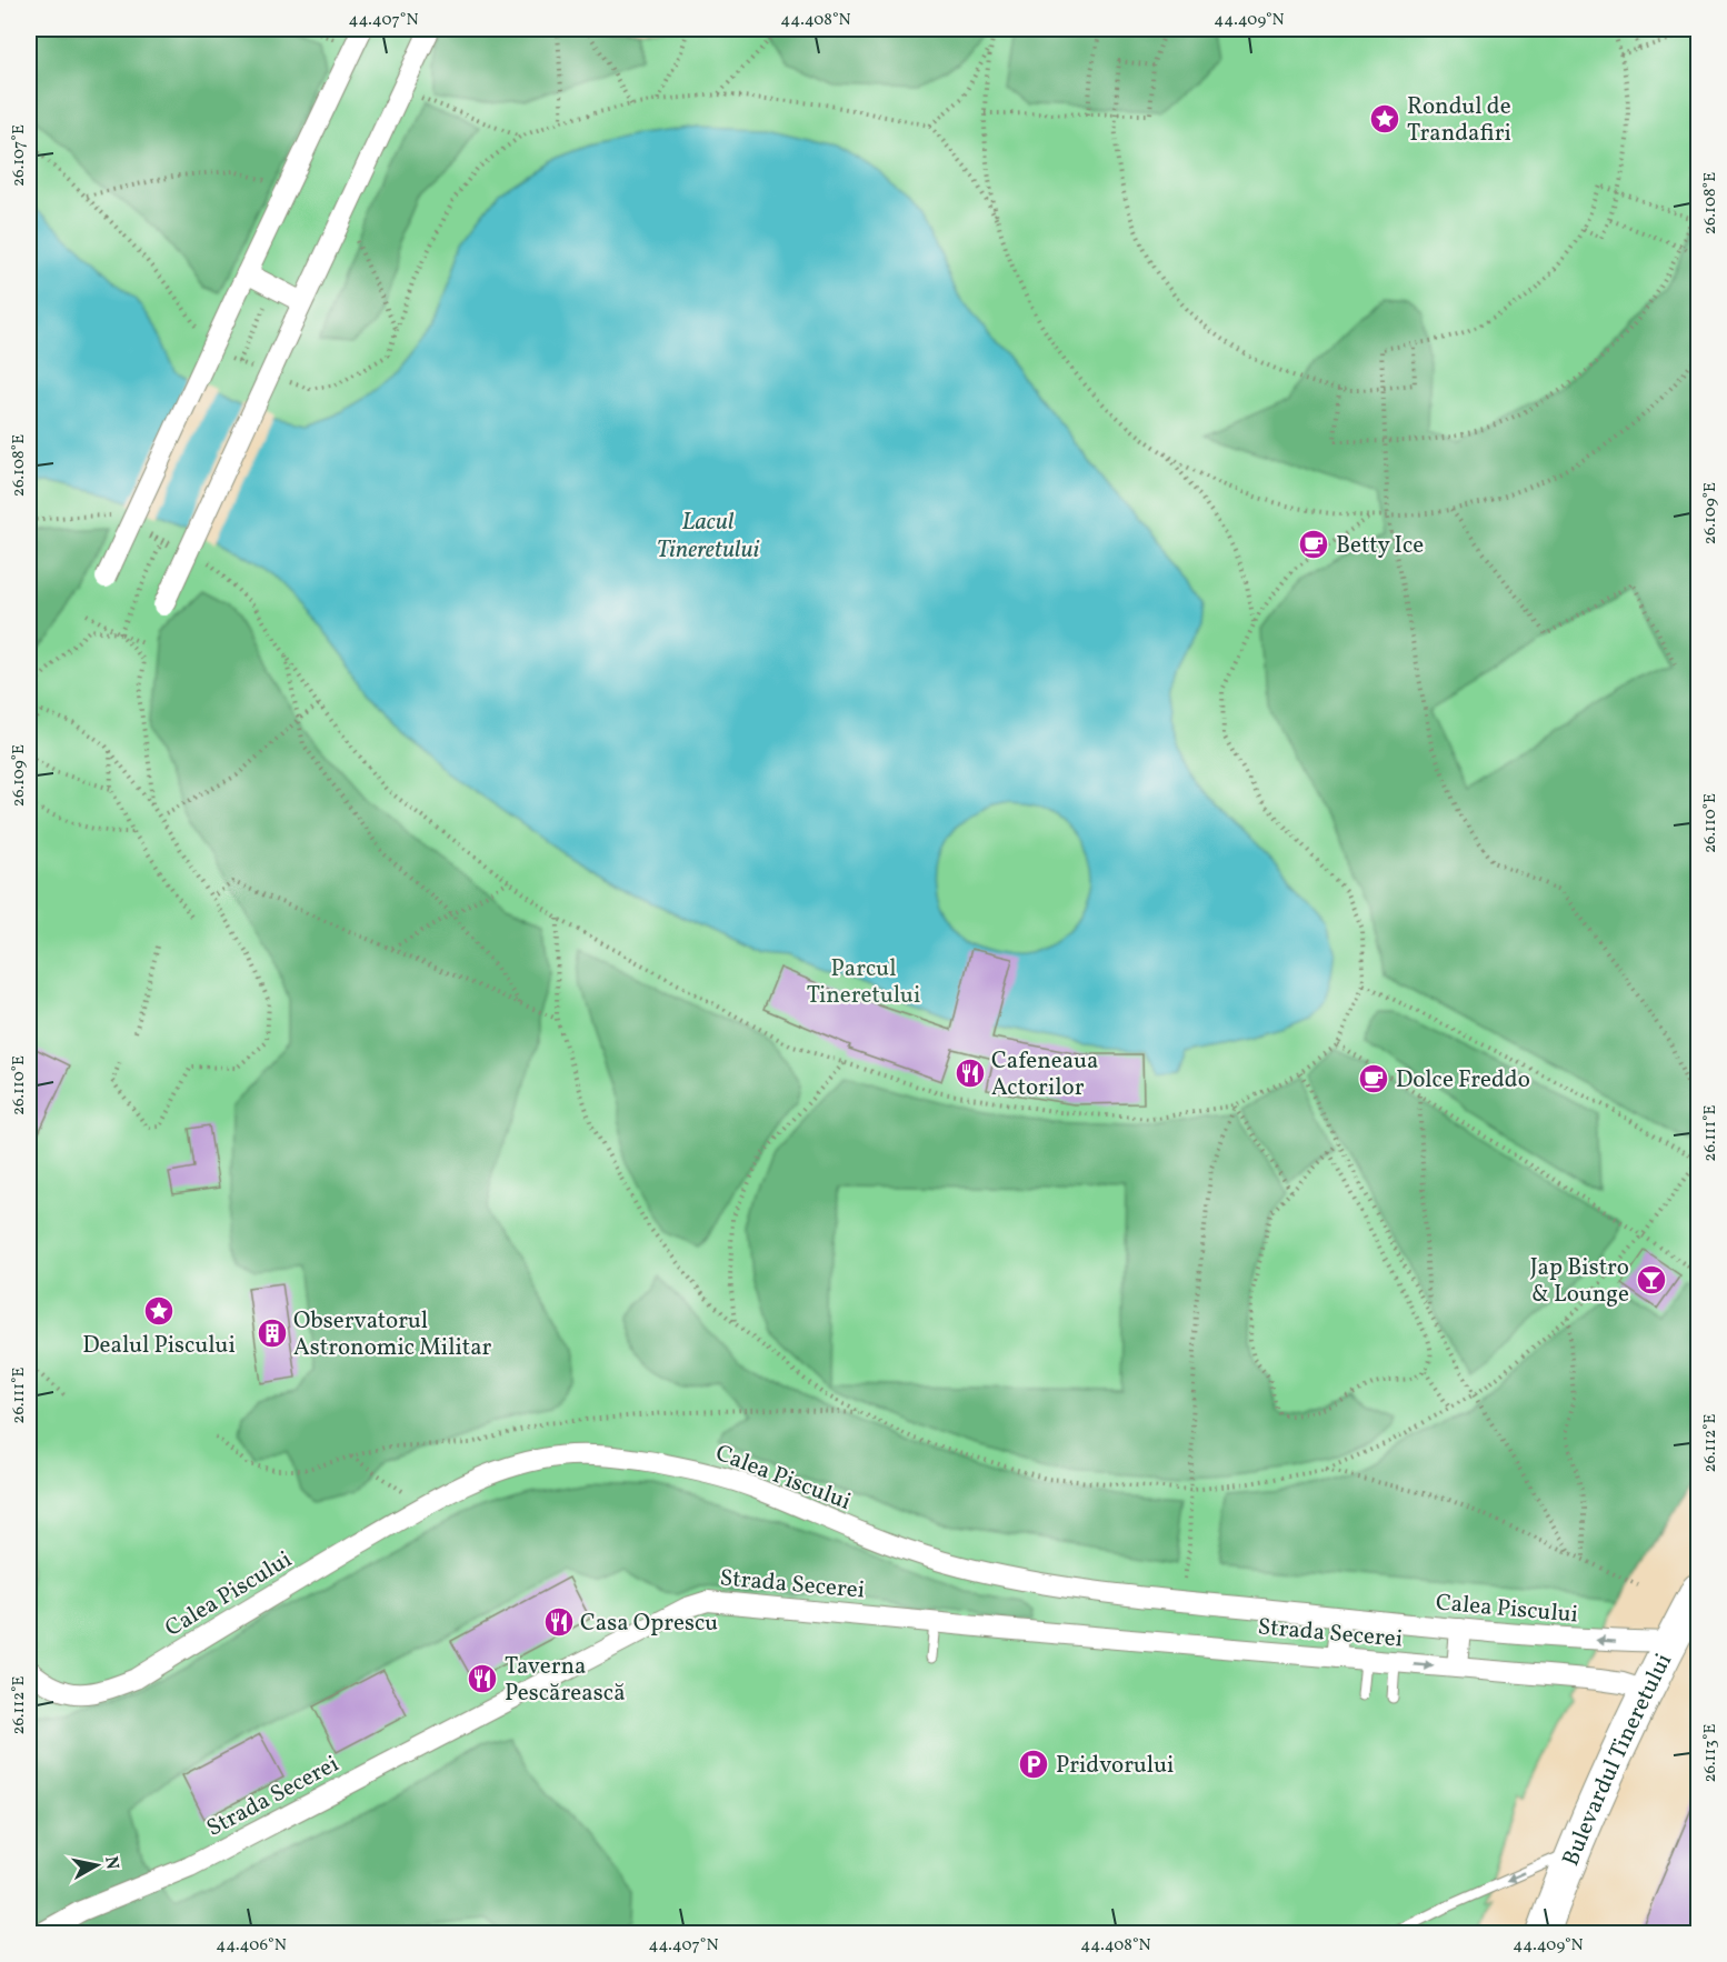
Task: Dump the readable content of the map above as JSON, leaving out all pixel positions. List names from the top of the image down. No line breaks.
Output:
{"streets":{"main road":["Bulevardul Tineretului"],"street":["Calea Piscului","Strada Secerei"]},"crossings":[["Calea Piscului","Bulevardul Tineretului"],["Strada Secerei","Bulevardul Tineretului"]],"water":["Lacul Tineretului"],"parks":["Parcul Tineretului"],"places":{"place":["Rondul de Trandafiri","Dealul Piscului"],"cafe":["Betty Ice","Dolce Freddo"],"restaurant":["Cafeneaua Actorilor","Casa Oprescu","Taverna Pescărească"],"bar":["Jap Bistro & Lounge"],"building":["Observatorul Astronomic Militar"],"parking":["Pridvorului"]},"north":"right","coordinates":["44.407°N","44.408°N","44.409°N","26.107°E","26.108°E","26.109°E","26.110°E","26.111°E","26.112°E","26.113°E","44.406°N"]}
